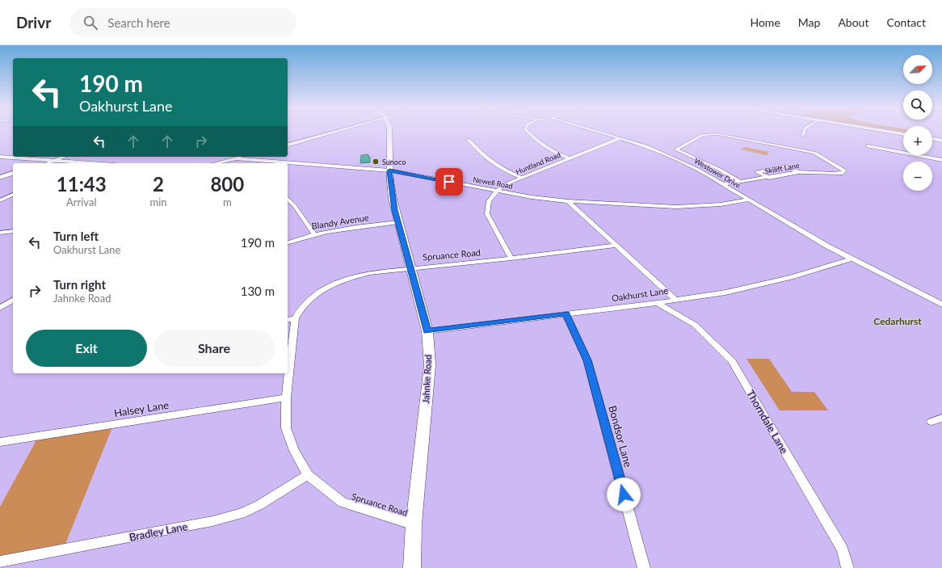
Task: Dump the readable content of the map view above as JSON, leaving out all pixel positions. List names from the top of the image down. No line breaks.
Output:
{"streets":{"main road":["Jahnke Road"],"street":["Huntland Road","Skilift Lane","Westower Drive","Newell Road","Blandy Avenue","Spruance Road","Oakhurst Lane","Halsey Lane","Thorndale Lane","Bondsor Lane","Bradley Lane"]},"crossings":[["Huntland Road","Westower Drive"],["Huntland Road","Newell Road"],["Huntland Road","Spruance Road"],["Skilift Lane","Westower Drive"],["Westower Drive","Newell Road"],["Westower Drive","Oakhurst Lane"],["Newell Road","Jahnke Road"],["Blandy Avenue","Jahnke Road"],["Spruance Road","Jahnke Road"],["Spruance Road","Halsey Lane"],["Spruance Road","Bradley Lane"],["Oakhurst Lane","Jahnke Road"],["Oakhurst Lane","Thorndale Lane"],["Oakhurst Lane","Bondsor Lane"]],"districts":["Cedarhurst"],"places":["Sunoco"],"north":"top right","page":{"header":"Drivr","search":"Search here","nav":["Home","Map","About","Contact"],"map_buttons":["+","−"],"turn":["190 m","Oakhurst Lane"],"eta":["11:43","Arrival","2","min","800","m"],"list":[{"name":"Turn left","note":"Oakhurst Lane","value":"190 m"},{"name":"Turn right","note":"Jahnke Road","value":"130 m"}],"buttons":["Exit","Share"]}}
